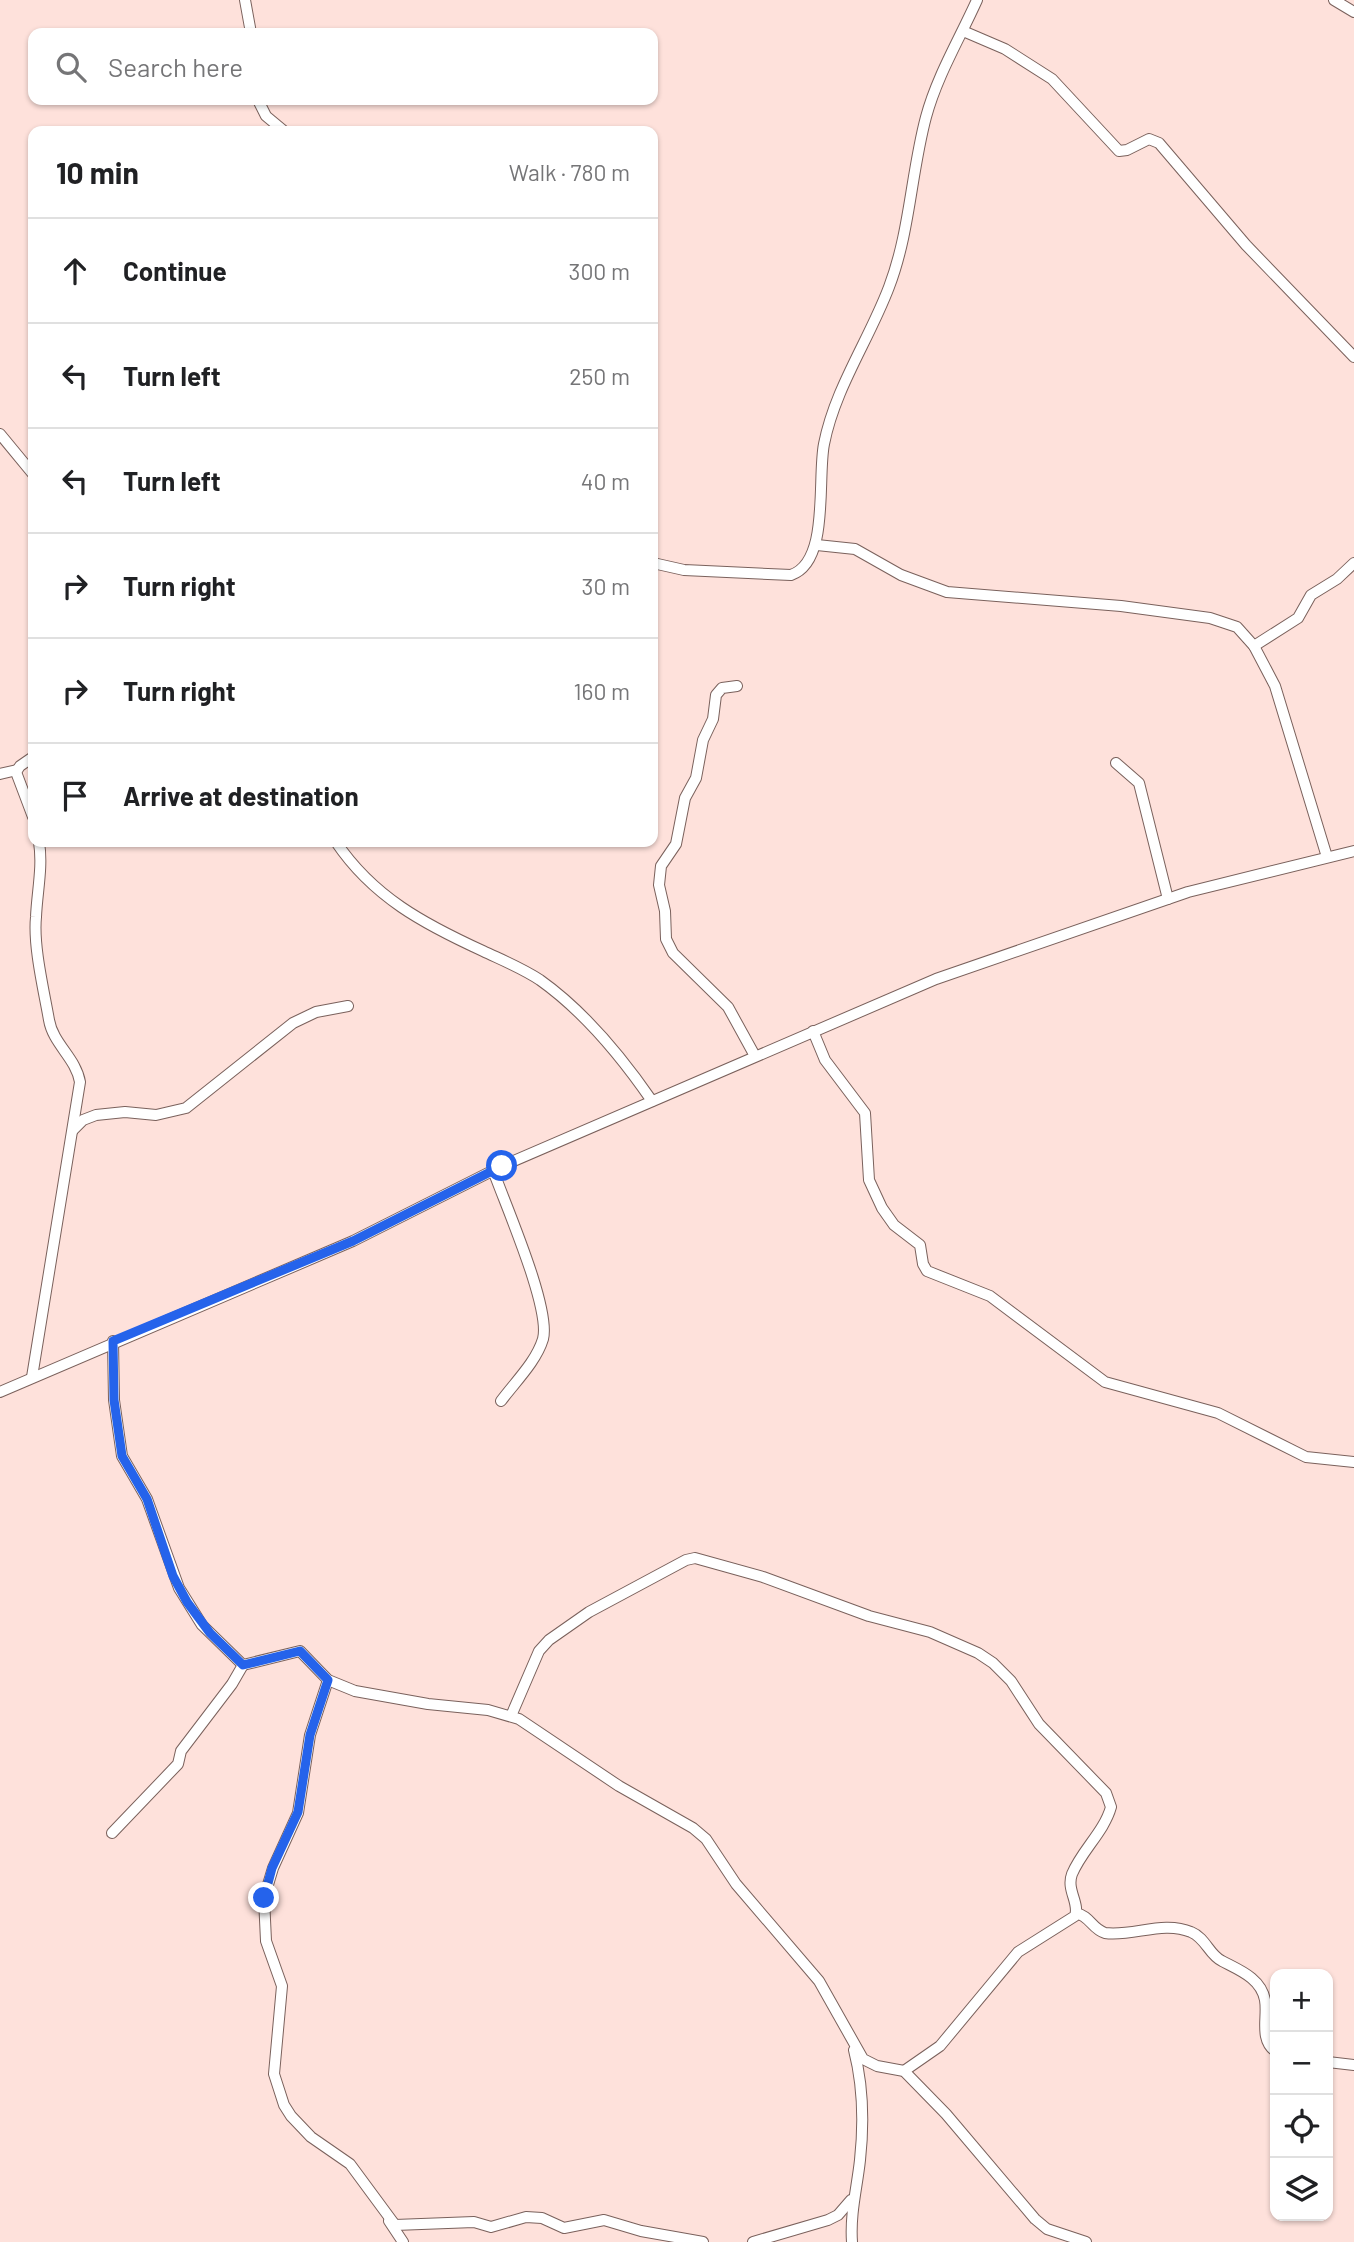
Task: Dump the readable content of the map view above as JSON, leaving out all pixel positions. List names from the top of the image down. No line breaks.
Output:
{"page":{"search":"Search here","heading":["10 min","Walk · 780 m"],"list":[["Continue","300 m"],["Turn left","250 m"],["Turn left","40 m"],["Turn right","30 m"],["Turn right","160 m"],"Arrive at destination"],"map_buttons":["+","−"]}}
